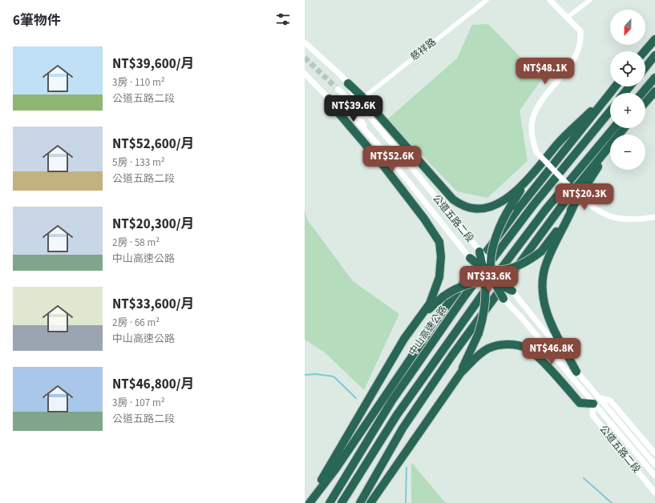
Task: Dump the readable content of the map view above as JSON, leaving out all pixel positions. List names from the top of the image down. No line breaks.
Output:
{"streets":{"highway":["中山高速公路"],"street":["慈祥路","公道五路二段"]},"north":"bottom","page":{"heading":"6筆物件","map_buttons":["+","−"],"list":[{"name":"NT$39,600/月","note":"3房 · 110 m² · 公道五路二段"},{"name":"NT$52,600/月","note":"5房 · 133 m² · 公道五路二段"},{"name":"NT$20,300/月","note":"2房 · 58 m² · 中山高速公路"},{"name":"NT$33,600/月","note":"2房 · 66 m² · 中山高速公路"},{"name":"NT$46,800/月","note":"3房 · 107 m² · 公道五路二段"}],"price":["NT$48.1K","NT$39.6K","NT$52.6K","NT$20.3K","NT$33.6K","NT$46.8K"]}}
